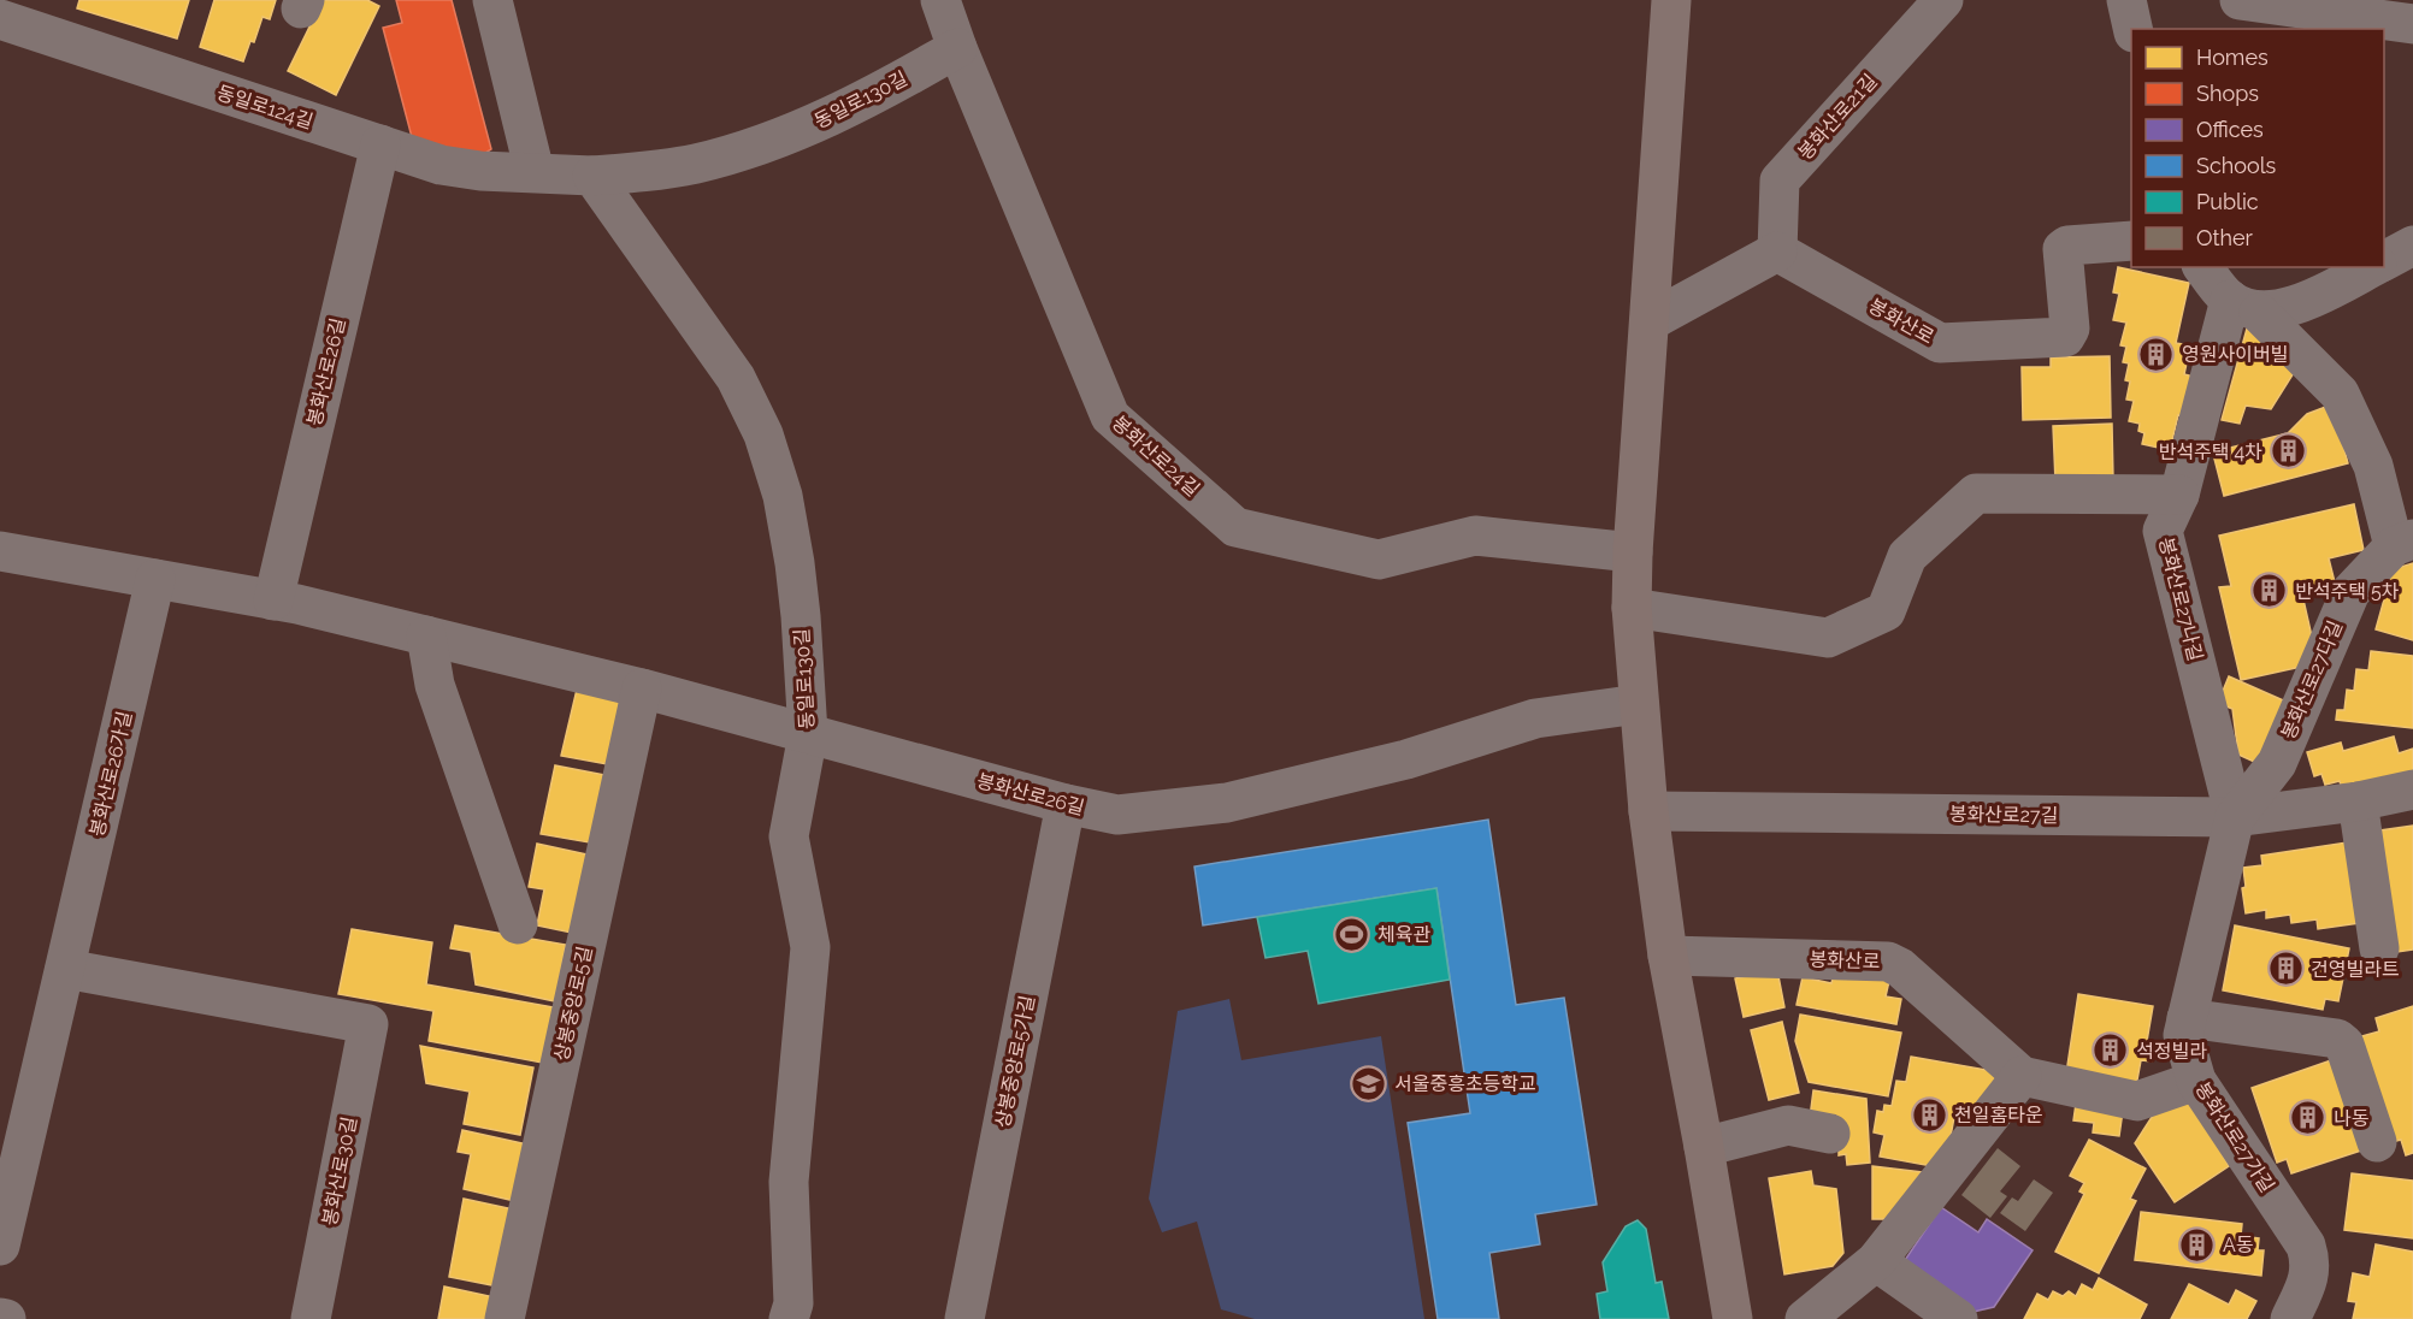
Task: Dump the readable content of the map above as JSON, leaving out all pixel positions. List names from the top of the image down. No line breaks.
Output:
{"streets":{"street":["동일로130길","동일로124길","봉화산로21길","봉화산로","봉화산로26길","봉화산로24길","봉화산로27나길","봉화산로27다길","봉화산로26가길","봉화산로27길","상봉중앙로5길","상봉중앙로5가길","봉화산로27가길","봉화산로30길"]},"crossings":[["동일로130길","동일로124길"],["동일로130길","봉화산로26길"],["동일로130길","봉화산로24길"],["동일로124길","봉화산로26길"],["봉화산로21길","봉화산로"],["봉화산로","봉화산로27가길"],["봉화산로26길","봉화산로26가길"],["봉화산로26길","상봉중앙로5길"],["봉화산로26길","상봉중앙로5가길"],["봉화산로27나길","봉화산로27다길"],["봉화산로27나길","봉화산로27길"],["봉화산로27나길","봉화산로27가길"],["봉화산로27다길","봉화산로27길"],["봉화산로27다길","봉화산로27가길"],["봉화산로26가길","봉화산로30길"],["봉화산로27길","봉화산로27가길"]],"places":{"building":["영원사이버빌","반석주택 4차","반석주택 5차","건영빌라트","석정빌라","천일홈타운","나동","A동"],"sports":["체육관"],"school or university":["서울중흥초등학교"]},"legend":["Homes","Shops","Offices","Schools","Public","Other"]}
